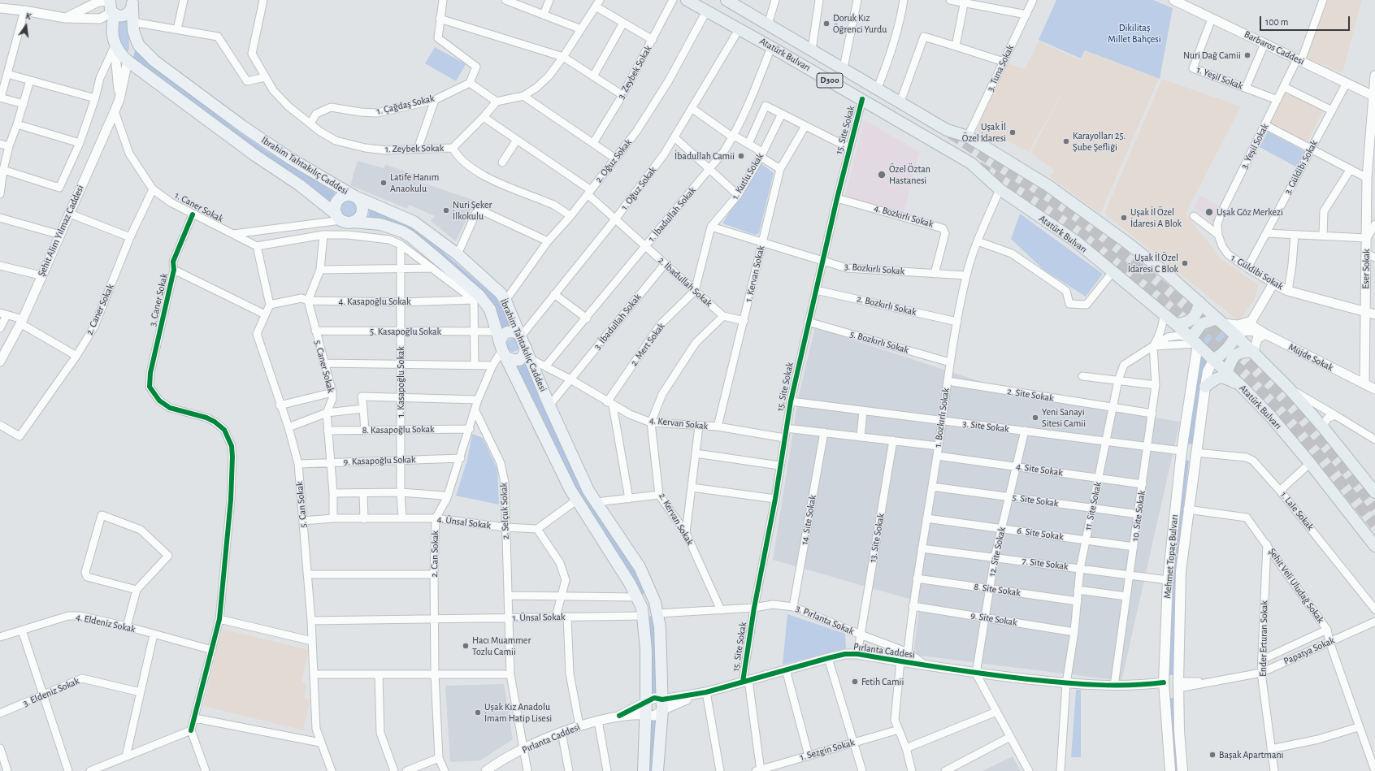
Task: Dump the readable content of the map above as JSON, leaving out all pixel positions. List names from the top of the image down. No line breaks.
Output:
{"streets":{"highway":["Atatürk Bulvarı","D300"],"main road":["İbrahim Tahtakılıç Caddesi","Mehmet Topaç Bulvarı"],"street":["Barbaros Caddesi","3. Tuna Sokak","3. Zeybek Sokak","1. Yeşil Sokak","1. Çağdaş Sokak","15. Site Sokak","3. Yeşil Sokak","1. Zeybek Sokak","2. Oğuz Sokak","3. Güldibi Sokak","1. Kutlu Sokak","1. Oğuz Sokak","1. Caner Sokak","1. İbadullah Sokak","4. Bozkırlı Sokak","Şehit Alim Yılmaz Caddesi","3. Bozkırlı Sokak","Eser Sokak","1. Güldibi Sokak","1. Kervan Sokak","2. İbadullah Sokak","3. Caner Sokak","4. Kasapoğlu Sokak","2. Bozkırlı Sokak","2. Caner Sokak","3. İbadullah Sokak","5. Kasapoğlu Sokak","5. Bozkırlı Sokak","2. Mert Sokak","Müjde Sokak","5. Caner Sokak","1. Kasapoğlu Sokak","2. Site Sokak","1. Bozkırlı Sokak","4. Kervan Sokak","3. Site Sokak","8. Kasapoğlu Sokak","9. Kasapoğlu Sokak","4. Site Sokak","5. Site Sokak","5. Can Sokak","11. Site Sokak","2. Selçuk Sokak","1. Lale Sokak","10. Site Sokak","2. Kervan Sokak","14. Site Sokak","4. Ünsal Sokak","6. Site Sokak","13. Site Sokak","12. Site Sokak","2. Can Sokak","7. Site Sokak","Şehit Veli Uludağ Sokak","8. Site Sokak","1. Ünsal Sokak","9. Site Sokak","3. Pırlanta Sokak","4. Eldeniz Sokak","Ender Erturan Sokak","Pırlanta Caddesi","Papatya Sokak","3. Eldeniz Sokak","1. Sezgin Sokak"]},"crossings":[["Barbaros Caddesi","1. Yeşil Sokak"],["Barbaros Caddesi","3. Yeşil Sokak"],["Barbaros Caddesi","3. Güldibi Sokak"],["Barbaros Caddesi","Eser Sokak"],["Atatürk Bulvarı","3. Tuna Sokak"],["Atatürk Bulvarı","15. Site Sokak"],["Atatürk Bulvarı","2. Oğuz Sokak"],["Atatürk Bulvarı","1. Oğuz Sokak"],["Atatürk Bulvarı","1. İbadullah Sokak"],["Atatürk Bulvarı","1. Bozkırlı Sokak"],["Atatürk Bulvarı","11. Site Sokak"],["Atatürk Bulvarı","Mehmet Topaç Bulvarı"],["1. Yeşil Sokak","3. Yeşil Sokak"],["1. Çağdaş Sokak","1. Zeybek Sokak"],["15. Site Sokak","4. Bozkırlı Sokak"],["15. Site Sokak","3. Bozkırlı Sokak"],["15. Site Sokak","2. Bozkırlı Sokak"],["15. Site Sokak","5. Bozkırlı Sokak"],["15. Site Sokak","4. Kervan Sokak"],["15. Site Sokak","3. Site Sokak"],["15. Site Sokak","3. Pırlanta Sokak"],["15. Site Sokak","Pırlanta Caddesi"],["15. Site Sokak","1. Sezgin Sokak"],["3. Yeşil Sokak","1. Güldibi Sokak"],["1. Zeybek Sokak","2. İbadullah Sokak"],["2. Oğuz Sokak","İbrahim Tahtakılıç Caddesi"],["2. Oğuz Sokak","2. İbadullah Sokak"],["İbrahim Tahtakılıç Caddesi","1. Oğuz Sokak"],["İbrahim Tahtakılıç Caddesi","Şehit Alim Yılmaz Caddesi"],["İbrahim Tahtakılıç Caddesi","4. Kasapoğlu Sokak"],["İbrahim Tahtakılıç Caddesi","3. İbadullah Sokak"],["İbrahim Tahtakılıç Caddesi","5. Kasapoğlu Sokak"],["İbrahim Tahtakılıç Caddesi","4. Kervan Sokak"],["İbrahim Tahtakılıç Caddesi","2. Can Sokak"],["İbrahim Tahtakılıç Caddesi","1. Ünsal Sokak"],["İbrahim Tahtakılıç Caddesi","3. Pırlanta Sokak"],["İbrahim Tahtakılıç Caddesi","Pırlanta Caddesi"],["3. Güldibi Sokak","1. Güldibi Sokak"],["1. Kutlu Sokak","3. Bozkırlı Sokak"],["1. Kutlu Sokak","2. İbadullah Sokak"],["1. Kutlu Sokak","2. Mert Sokak"],["1. Oğuz Sokak","2. İbadullah Sokak"],["1. Oğuz Sokak","4. Kervan Sokak"],["1. Oğuz Sokak","2. Can Sokak"],["1. Caner Sokak","Şehit Alim Yılmaz Caddesi"],["1. Caner Sokak","3. Caner Sokak"],["1. Caner Sokak","2. Caner Sokak"],["1. İbadullah Sokak","2. İbadullah Sokak"],["1. İbadullah Sokak","4. Kervan Sokak"],["4. Bozkırlı Sokak","3. Bozkırlı Sokak"],["3. Bozkırlı Sokak","1. Kervan Sokak"],["3. Bozkırlı Sokak","1. Bozkırlı Sokak"],["Eser Sokak","1. Güldibi Sokak"],["Eser Sokak","Müjde Sokak"],["1. Kervan Sokak","2. İbadullah Sokak"],["1. Kervan Sokak","4. Kervan Sokak"],["2. İbadullah Sokak","3. İbadullah Sokak"],["2. İbadullah Sokak","2. Mert Sokak"],["3. Caner Sokak","4. Eldeniz Sokak"],["4. Kasapoğlu Sokak","5. Caner Sokak"],["4. Kasapoğlu Sokak","1. Kasapoğlu Sokak"],["4. Kasapoğlu Sokak","5. Can Sokak"],["2. Bozkırlı Sokak","1. Bozkırlı Sokak"],["3. İbadullah Sokak","4. Kervan Sokak"],["5. Kasapoğlu Sokak","5. Caner Sokak"],["5. Kasapoğlu Sokak","1. Kasapoğlu Sokak"],["5. Bozkırlı Sokak","1. Bozkırlı Sokak"],["2. Mert Sokak","4. Kervan Sokak"],["5. Caner Sokak","8. Kasapoğlu Sokak"],["5. Caner Sokak","9. Kasapoğlu Sokak"],["5. Caner Sokak","4. Ünsal Sokak"],["1. Kasapoğlu Sokak","8. Kasapoğlu Sokak"],["1. Kasapoğlu Sokak","9. Kasapoğlu Sokak"],["1. Kasapoğlu Sokak","4. Ünsal Sokak"],["2. Site Sokak","1. Bozkırlı Sokak"],["2. Site Sokak","11. Site Sokak"],["2. Site Sokak","10. Site Sokak"],["1. Bozkırlı Sokak","3. Site Sokak"],["1. Bozkırlı Sokak","4. Site Sokak"],["1. Bozkırlı Sokak","5. Site Sokak"],["1. Bozkırlı Sokak","6. Site Sokak"],["1. Bozkırlı Sokak","7. Site Sokak"],["1. Bozkırlı Sokak","8. Site Sokak"],["1. Bozkırlı Sokak","9. Site Sokak"],["1. Bozkırlı Sokak","3. Pırlanta Sokak"],["4. Kervan Sokak","2. Kervan Sokak"],["4. Kervan Sokak","2. Can Sokak"],["3. Site Sokak","11. Site Sokak"],["3. Site Sokak","10. Site Sokak"],["3. Site Sokak","12. Site Sokak"],["3. Site Sokak","Mehmet Topaç Bulvarı"],["8. Kasapoğlu Sokak","2. Can Sokak"],["9. Kasapoğlu Sokak","5. Can Sokak"],["9. Kasapoğlu Sokak","2. Can Sokak"],["4. Site Sokak","11. Site Sokak"],["4. Site Sokak","10. Site Sokak"],["4. Site Sokak","12. Site Sokak"],["5. Site Sokak","11. Site Sokak"],["5. Site Sokak","10. Site Sokak"],["5. Site Sokak","12. Site Sokak"],["5. Can Sokak","4. Ünsal Sokak"],["5. Can Sokak","1. Ünsal Sokak"],["11. Site Sokak","10. Site Sokak"],["11. Site Sokak","6. Site Sokak"],["11. Site Sokak","Mehmet Topaç Bulvarı"],["11. Site Sokak","7. Site Sokak"],["11. Site Sokak","8. Site Sokak"],["11. Site Sokak","9. Site Sokak"],["11. Site Sokak","Pırlanta Caddesi"],["2. Selçuk Sokak","4. Ünsal Sokak"],["2. Selçuk Sokak","2. Can Sokak"],["2. Selçuk Sokak","1. Ünsal Sokak"],["2. Selçuk Sokak","Pırlanta Caddesi"],["1. Lale Sokak","Mehmet Topaç Bulvarı"],["10. Site Sokak","6. Site Sokak"],["10. Site Sokak","7. Site Sokak"],["10. Site Sokak","Pırlanta Caddesi"],["2. Kervan Sokak","3. Pırlanta Sokak"],["14. Site Sokak","3. Pırlanta Sokak"],["4. Ünsal Sokak","2. Can Sokak"],["6. Site Sokak","12. Site Sokak"],["13. Site Sokak","3. Pırlanta Sokak"],["13. Site Sokak","Pırlanta Caddesi"],["12. Site Sokak","7. Site Sokak"],["12. Site Sokak","8. Site Sokak"],["12. Site Sokak","9. Site Sokak"],["12. Site Sokak","Pırlanta Caddesi"],["2. Can Sokak","1. Ünsal Sokak"],["Mehmet Topaç Bulvarı","7. Site Sokak"],["Mehmet Topaç Bulvarı","Şehit Veli Uludağ Sokak"],["Mehmet Topaç Bulvarı","Pırlanta Caddesi"],["Mehmet Topaç Bulvarı","Papatya Sokak"],["Şehit Veli Uludağ Sokak","Ender Erturan Sokak"],["Şehit Veli Uludağ Sokak","Papatya Sokak"],["3. Pırlanta Sokak","Pırlanta Caddesi"],["Ender Erturan Sokak","Papatya Sokak"]],"parks":["Dikilitaş Millet Bahçesi"],"places":["Doruk Kız Öğrenci Yurdu","Nuri Dağ Camii","Uşak İl Özel İdaresi","Karayolları 25. Şube Şefliği","İbadullah Camii","Özel Öztan Hastanesi","Latife Hanım Anaokulu","Nuri Şeker İlkokulu","Uşak Göz Merkezi","Uşak İl Özel İdaresi A Blok","Uşak İl Özel İdaresi C Blok","Yeni Sanayi Sitesi Camii","Hacı Muammer Tozlu Camii","Fetih Camii","Uşak Kız Anadolu İmam Hatip Lisesi","Başak Apartmanı"],"scale_bar":"100 m","north":"top"}
